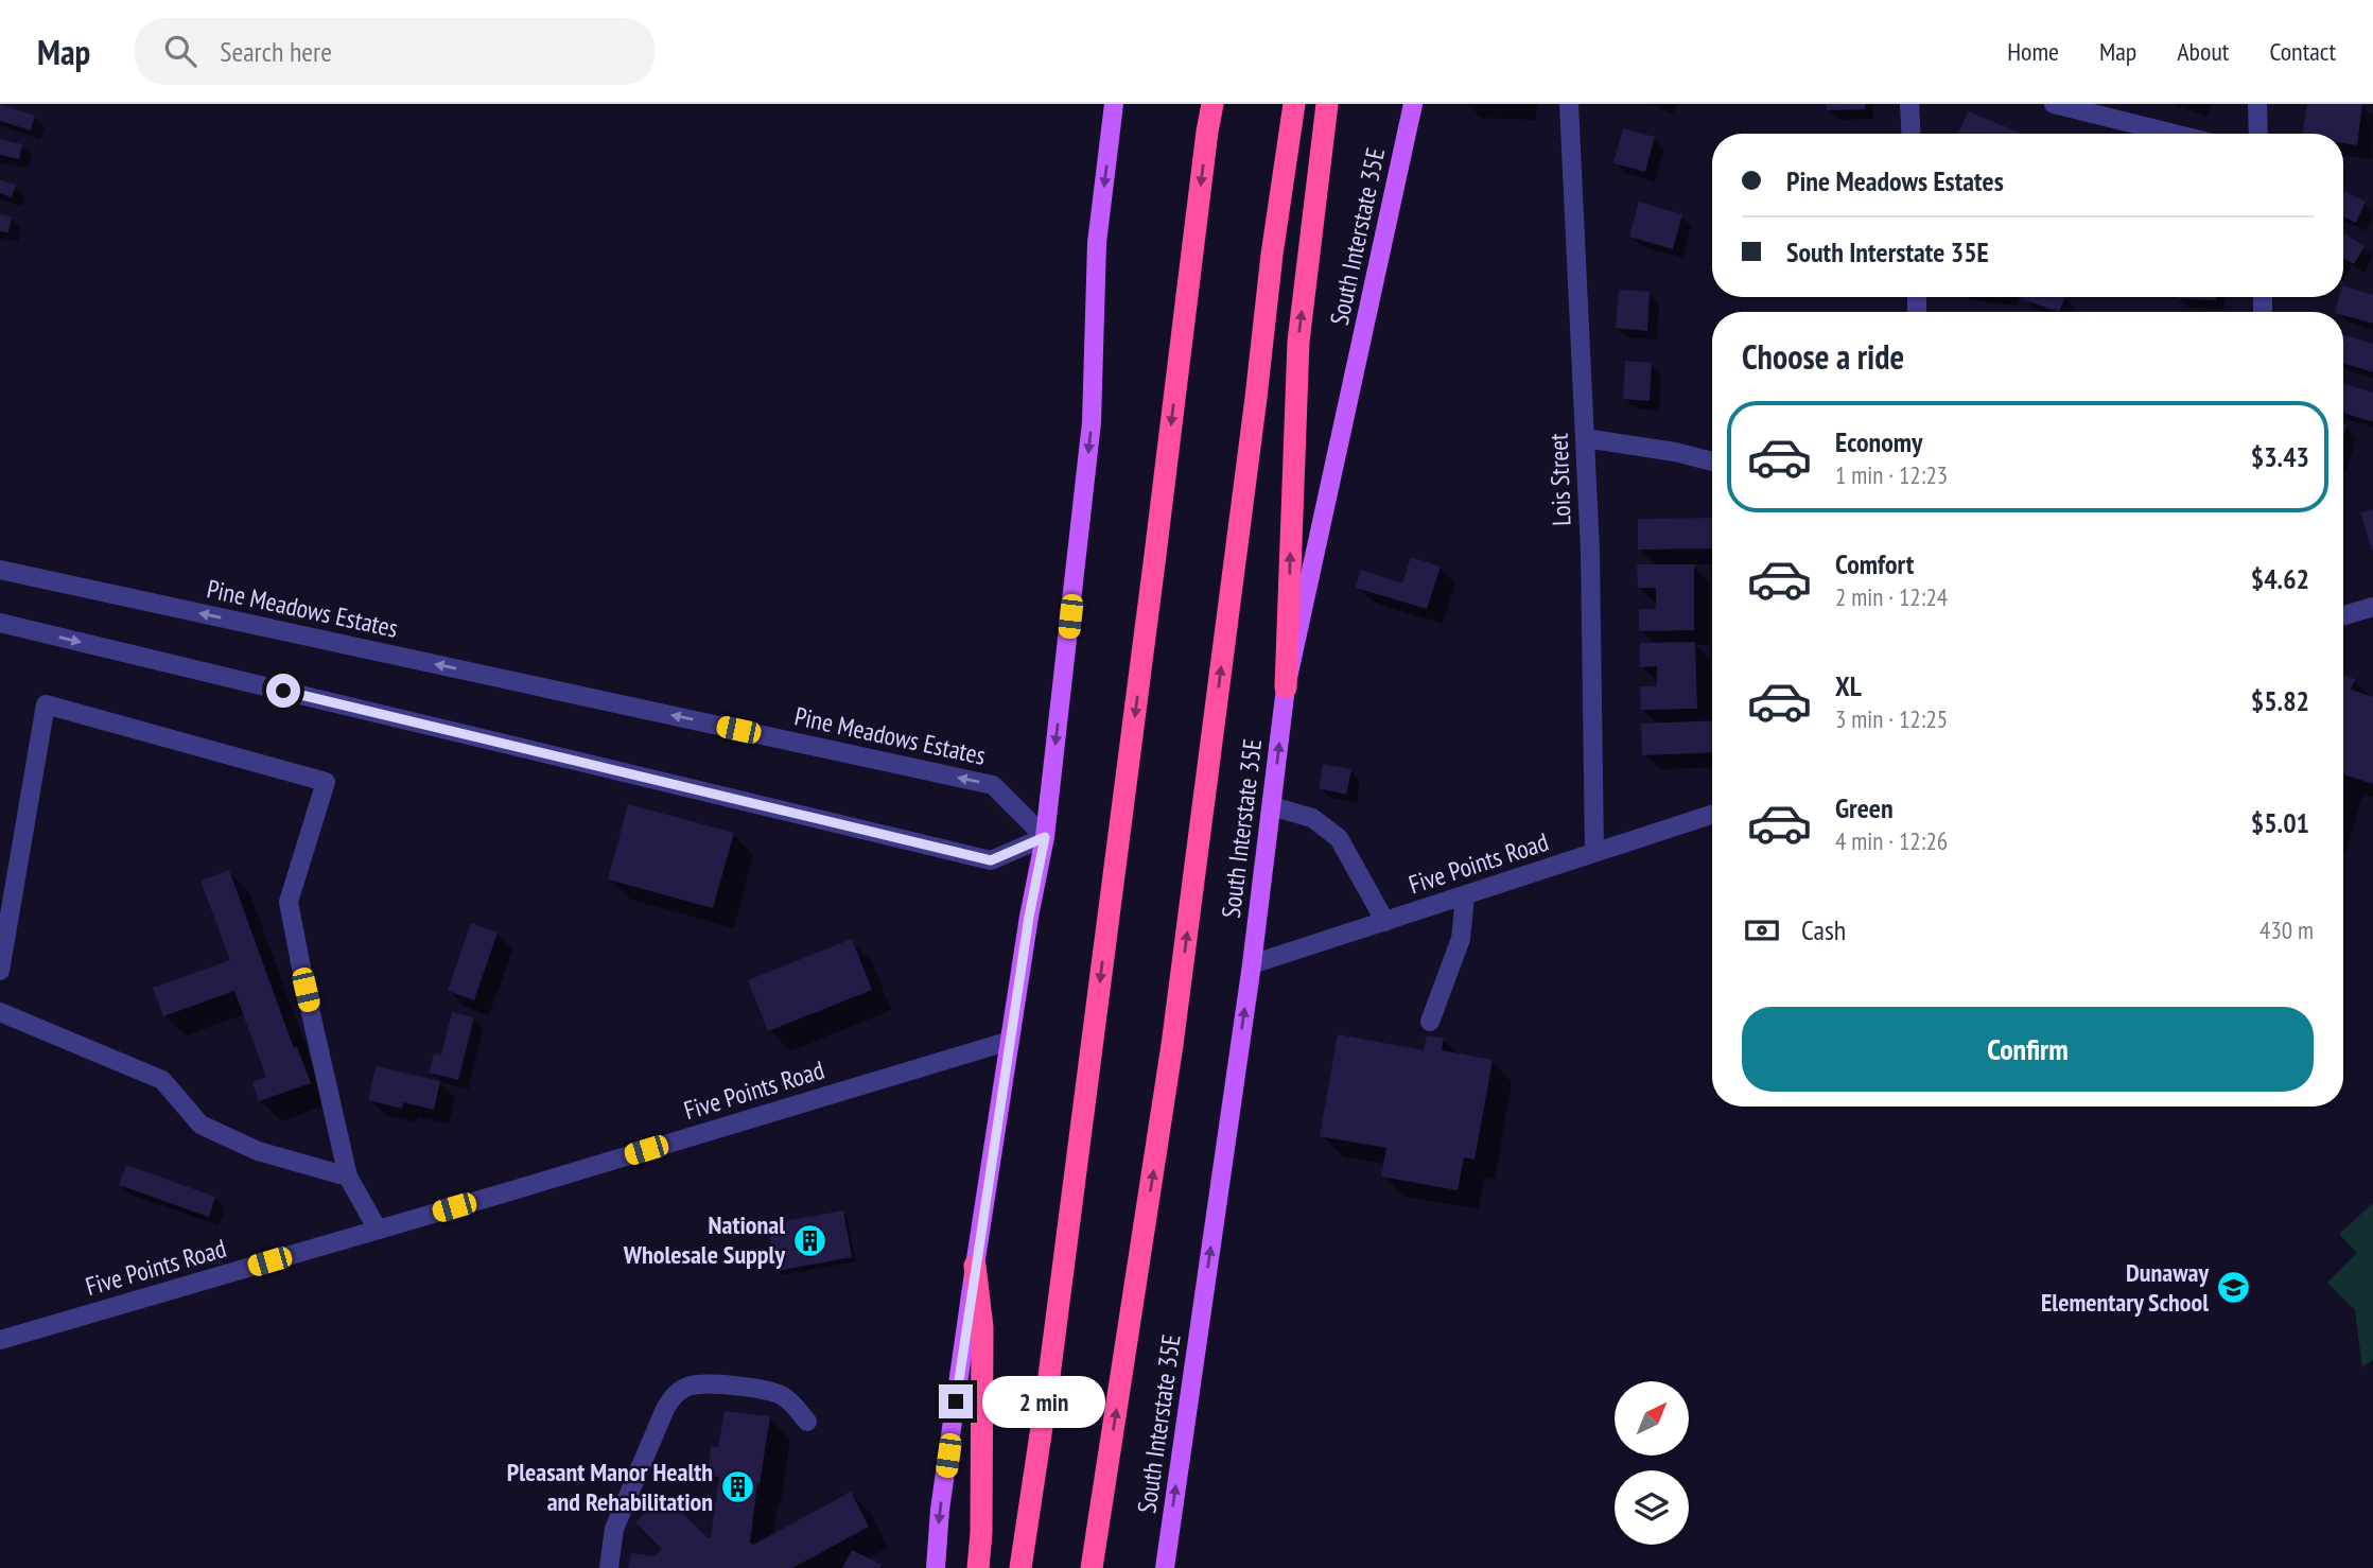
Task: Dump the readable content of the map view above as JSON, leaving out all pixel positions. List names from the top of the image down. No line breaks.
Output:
{"streets":{"main road":["South Interstate 35E"],"street":["Lois Street","Pine Meadows Estates","Five Points Road"]},"crossings":[["South Interstate 35E","Five Points Road"],["Lois Street","Five Points Road"]],"one_way":["South Interstate 35E"],"places":{"building":["National Wholesale Supply","Pleasant Manor Health and Rehabilitation"],"school or university":["Dunaway Elementary School"]},"north":"top right","page":{"header":"Map","search":"Search here","nav":["Home","Map","About","Contact"],"banner":["Pine Meadows Estates","South Interstate 35E"],"heading":"Choose a ride","list":[{"name":"Economy","note":"1 min · 12:23","value":"$3.43"},{"name":"Comfort","note":"2 min · 12:24","value":"$4.62"},{"name":"XL","note":"3 min · 12:25","value":"$5.82"},{"name":"Green","note":"4 min · 12:26","value":"$5.01"}],"pay":["Cash","430 m"],"buttons":"Confirm","bubble":"2 min"}}
